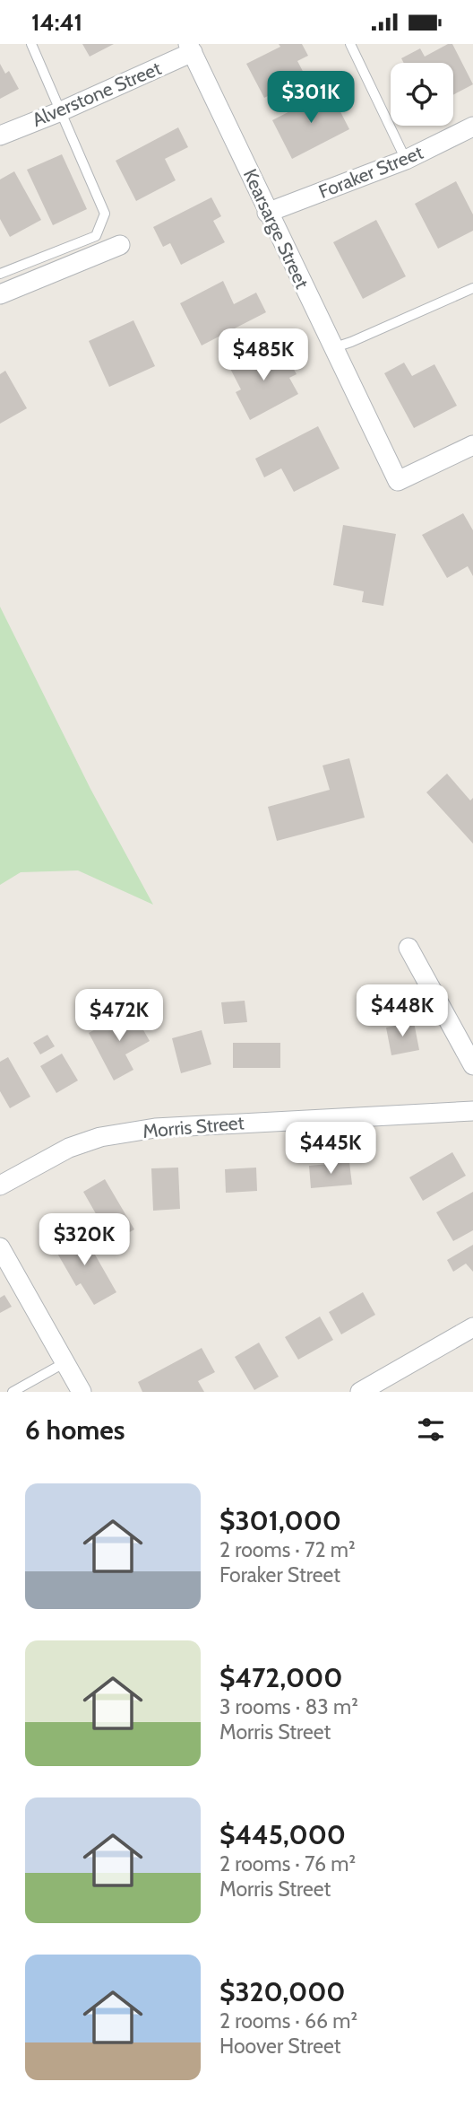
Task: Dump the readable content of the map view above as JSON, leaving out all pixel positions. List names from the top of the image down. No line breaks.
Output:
{"streets":{"street":["Alverstone Street","Foraker Street","Kearsarge Street","Morris Street"]},"crossings":[["Alverstone Street","Kearsarge Street"],["Foraker Street","Kearsarge Street"]],"page":{"status":"14:41","price":["$301K","$485K","$448K","$472K","$445K","$320K"],"heading":"6 homes","list":[{"name":"$301,000","note":"2 rooms · 72 m² · Foraker Street"},{"name":"$472,000","note":"3 rooms · 83 m² · Morris Street"},{"name":"$445,000","note":"2 rooms · 76 m² · Morris Street"},{"name":"$320,000","note":"2 rooms · 66 m² · Hoover Street"}]}}
